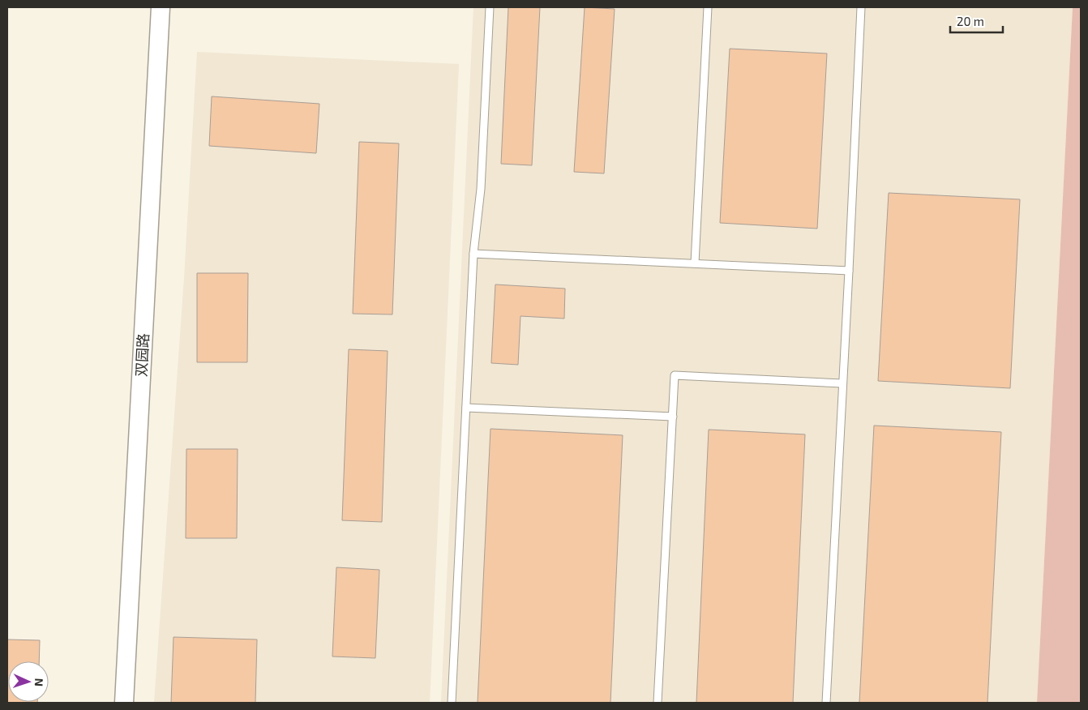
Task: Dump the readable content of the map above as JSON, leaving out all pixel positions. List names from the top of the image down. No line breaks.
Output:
{"streets":{"street":["双园路"]},"scale_bar":"20 m","north":"right"}
